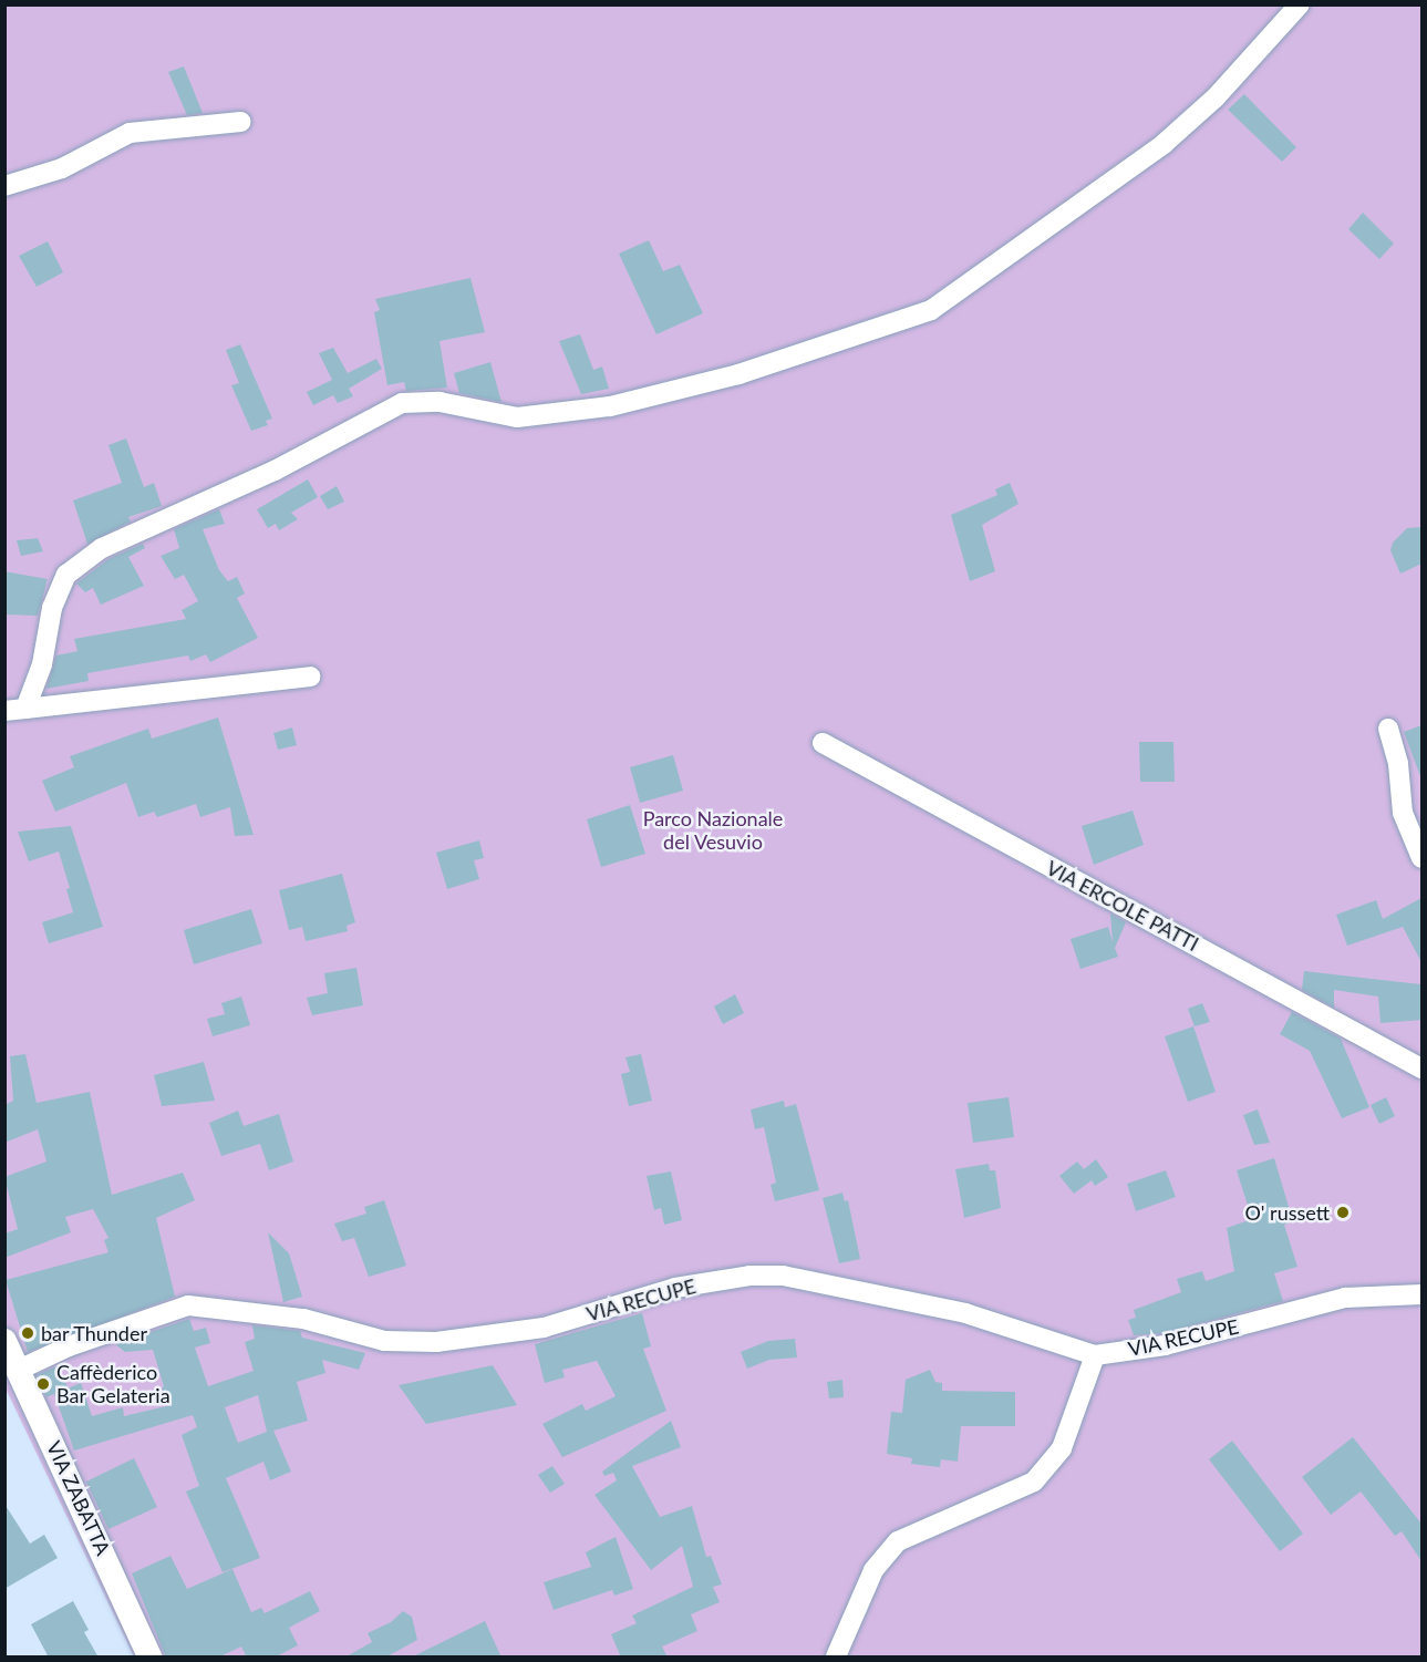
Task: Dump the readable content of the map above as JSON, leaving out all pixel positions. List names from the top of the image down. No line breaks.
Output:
{"streets":{"street":["VIA ERCOLE PATTI","VIA RECUPE","VIA ZABATTA"]},"crossings":[["VIA RECUPE","VIA ZABATTA"]],"parks":["Parco Nazionale del Vesuvio"],"places":["O' russett","bar Thunder","Caffèderico Bar Gelateria"]}
